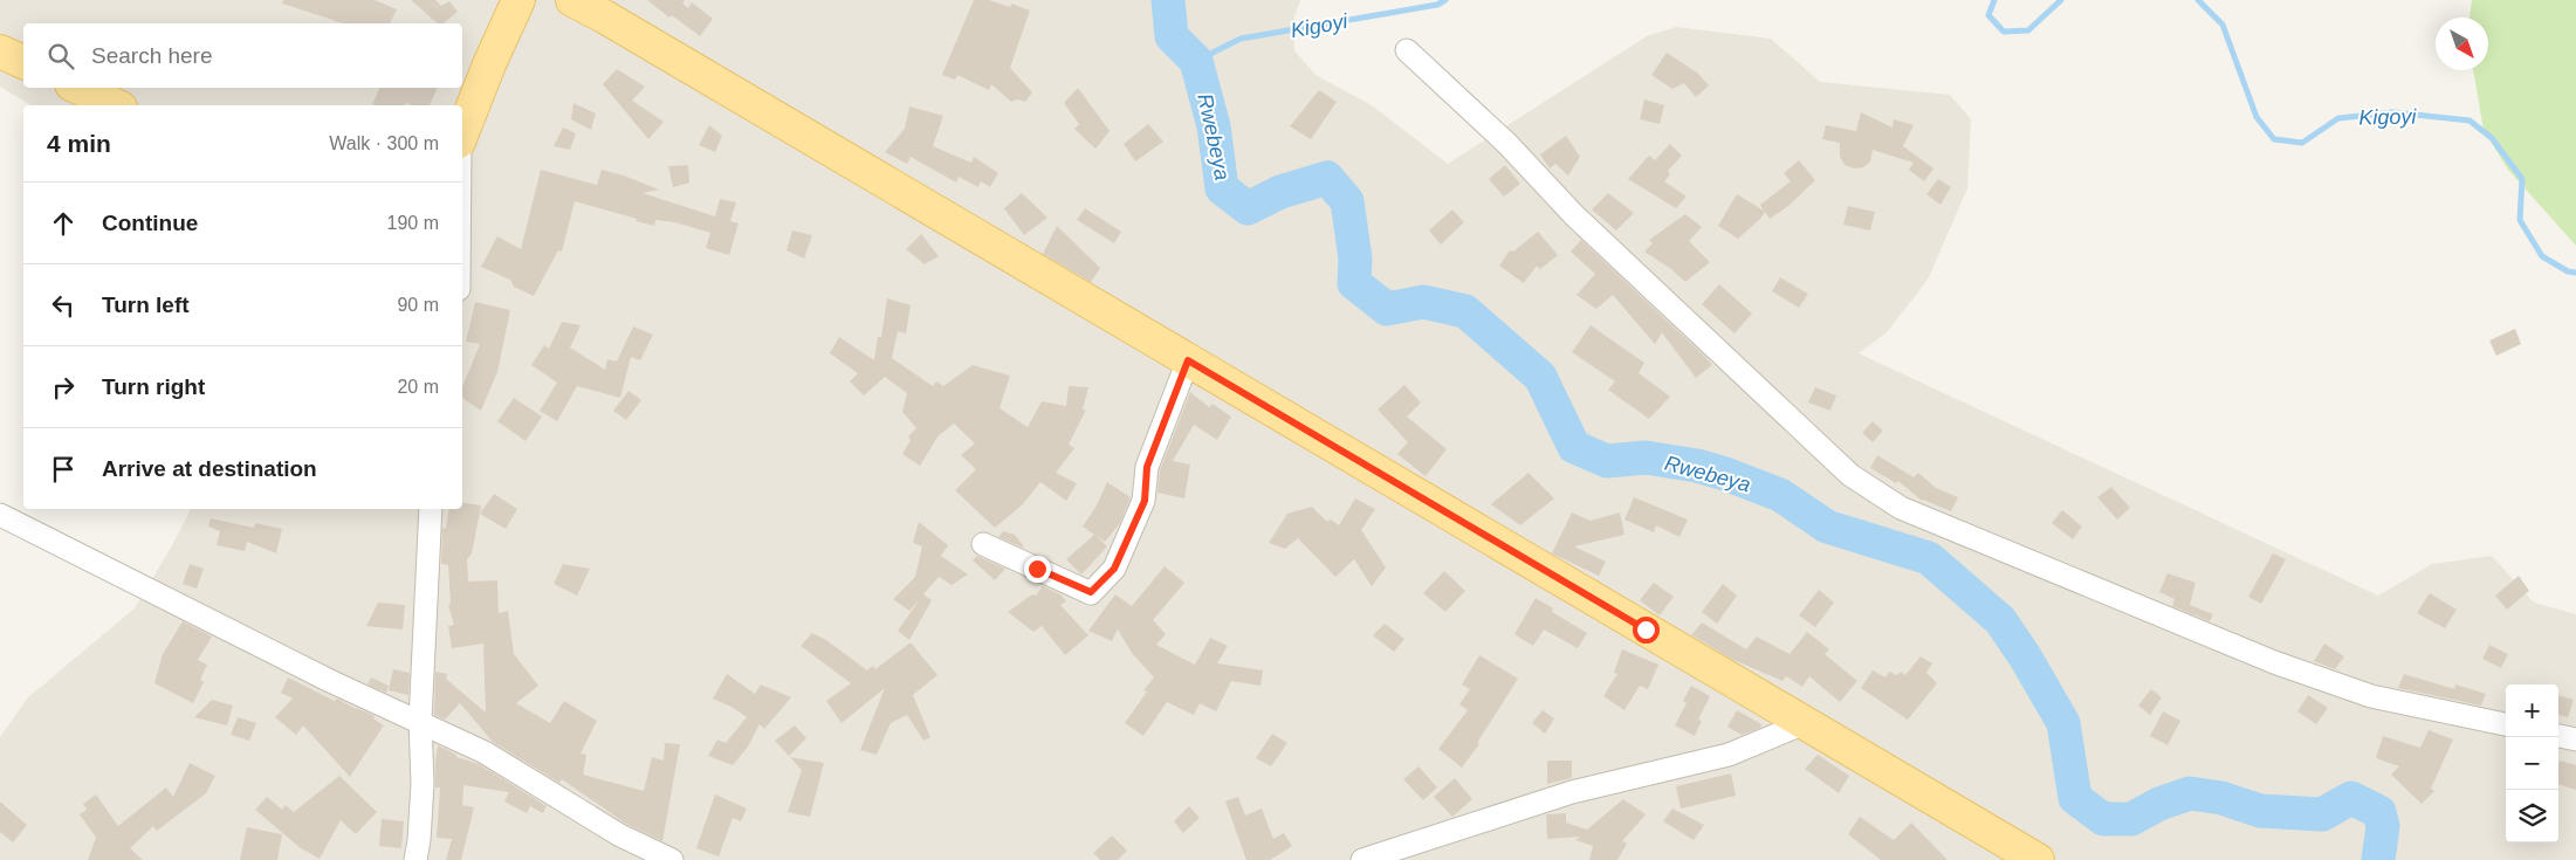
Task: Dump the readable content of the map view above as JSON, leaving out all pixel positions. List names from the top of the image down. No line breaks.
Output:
{"water":["Kigoyi","Rwebeya"],"north":"bottom right","page":{"search":"Search here","heading":["4 min","Walk · 300 m"],"list":[["Continue","190 m"],["Turn left","90 m"],["Turn right","20 m"],"Arrive at destination"],"map_buttons":["+","−"]}}
